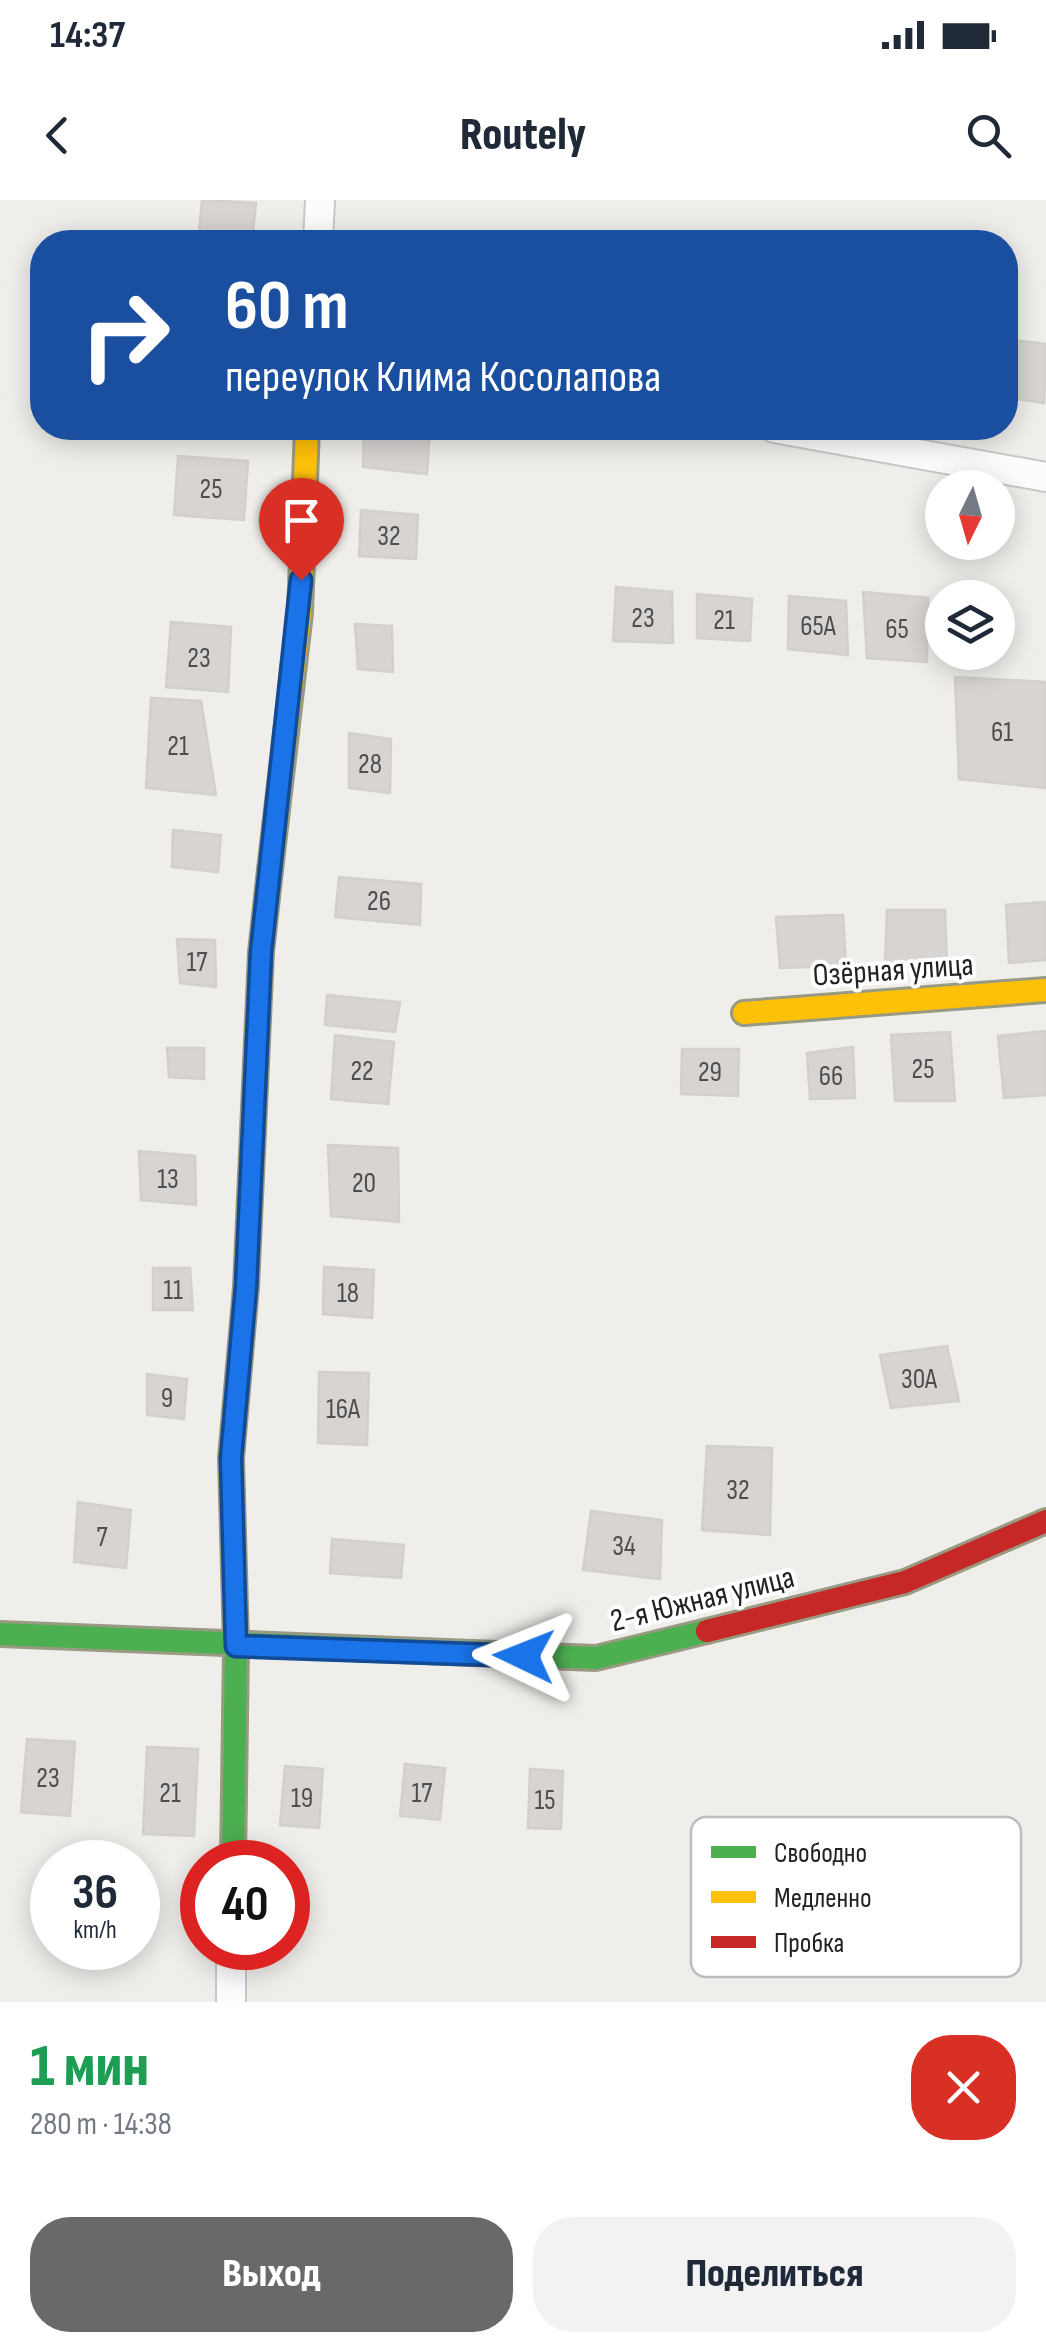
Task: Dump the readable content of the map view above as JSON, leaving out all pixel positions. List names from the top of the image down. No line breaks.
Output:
{"streets":{"street":["Озёрная улица","2-я Южная улица"]},"house_numbers":["25","32","23","21","65А","65","23","61","21","28","26","17","25","22","29","66","13","20","11","18","30А","9","16А","32","7","34","23","21","17","19","15"],"legend":["Свободно","Медленно","Пробка"],"north":"bottom","page":{"status":"14:37","header":"Routely","turn":["60 m","переулок Клима Косолапова"],"speed":"36 km/h","limit":"40","heading":["1 мин","280 m · 14:38"],"buttons":["Выход","Поделиться"]}}
